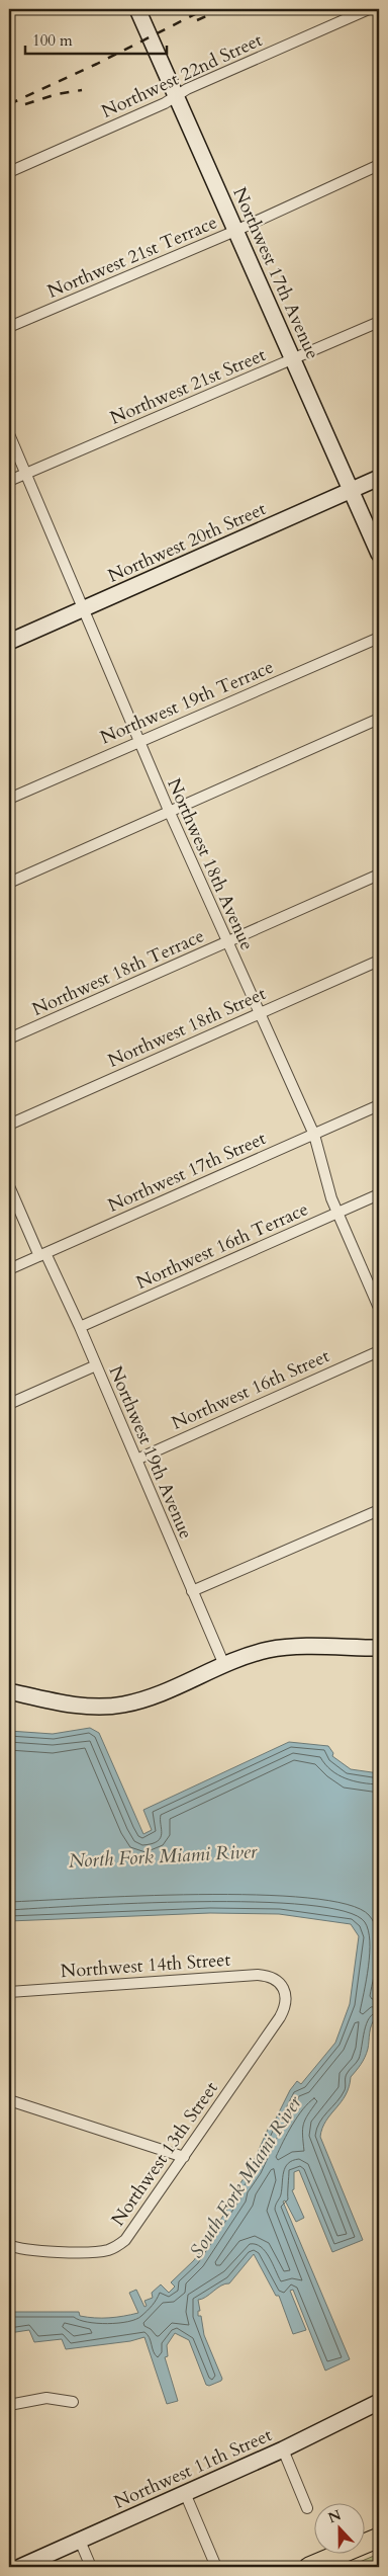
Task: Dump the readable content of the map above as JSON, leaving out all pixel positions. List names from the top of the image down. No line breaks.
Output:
{"streets":{"main road":["Northwest 17th Avenue","Northwest 20th Street","Northwest 11th Street"],"street":["Northwest 22nd Street","Northwest 21st Terrace","Northwest 21st Street","Northwest 19th Terrace","Northwest 18th Avenue","Northwest 18th Terrace","Northwest 18th Street","Northwest 17th Street","Northwest 16th Terrace","Northwest 16th Street","Northwest 19th Avenue","Northwest 14th Street","Northwest 13th Street"]},"crossings":[["Northwest 22nd Street","Northwest 17th Avenue"],["Northwest 21st Terrace","Northwest 17th Avenue"],["Northwest 17th Avenue","Northwest 21st Street"],["Northwest 17th Avenue","Northwest 20th Street"],["Northwest 21st Street","Northwest 18th Avenue"],["Northwest 20th Street","Northwest 18th Avenue"],["Northwest 19th Terrace","Northwest 18th Avenue"],["Northwest 18th Avenue","Northwest 18th Terrace"],["Northwest 18th Avenue","Northwest 18th Street"],["Northwest 18th Avenue","Northwest 17th Street"],["Northwest 18th Avenue","Northwest 16th Terrace"],["Northwest 17th Street","Northwest 19th Avenue"],["Northwest 16th Terrace","Northwest 19th Avenue"],["Northwest 16th Street","Northwest 19th Avenue"],["Northwest 14th Street","Northwest 13th Street"]],"water":["North Fork Miami River","South Fork Miami River"],"scale_bar":"100 m","north":"top"}
